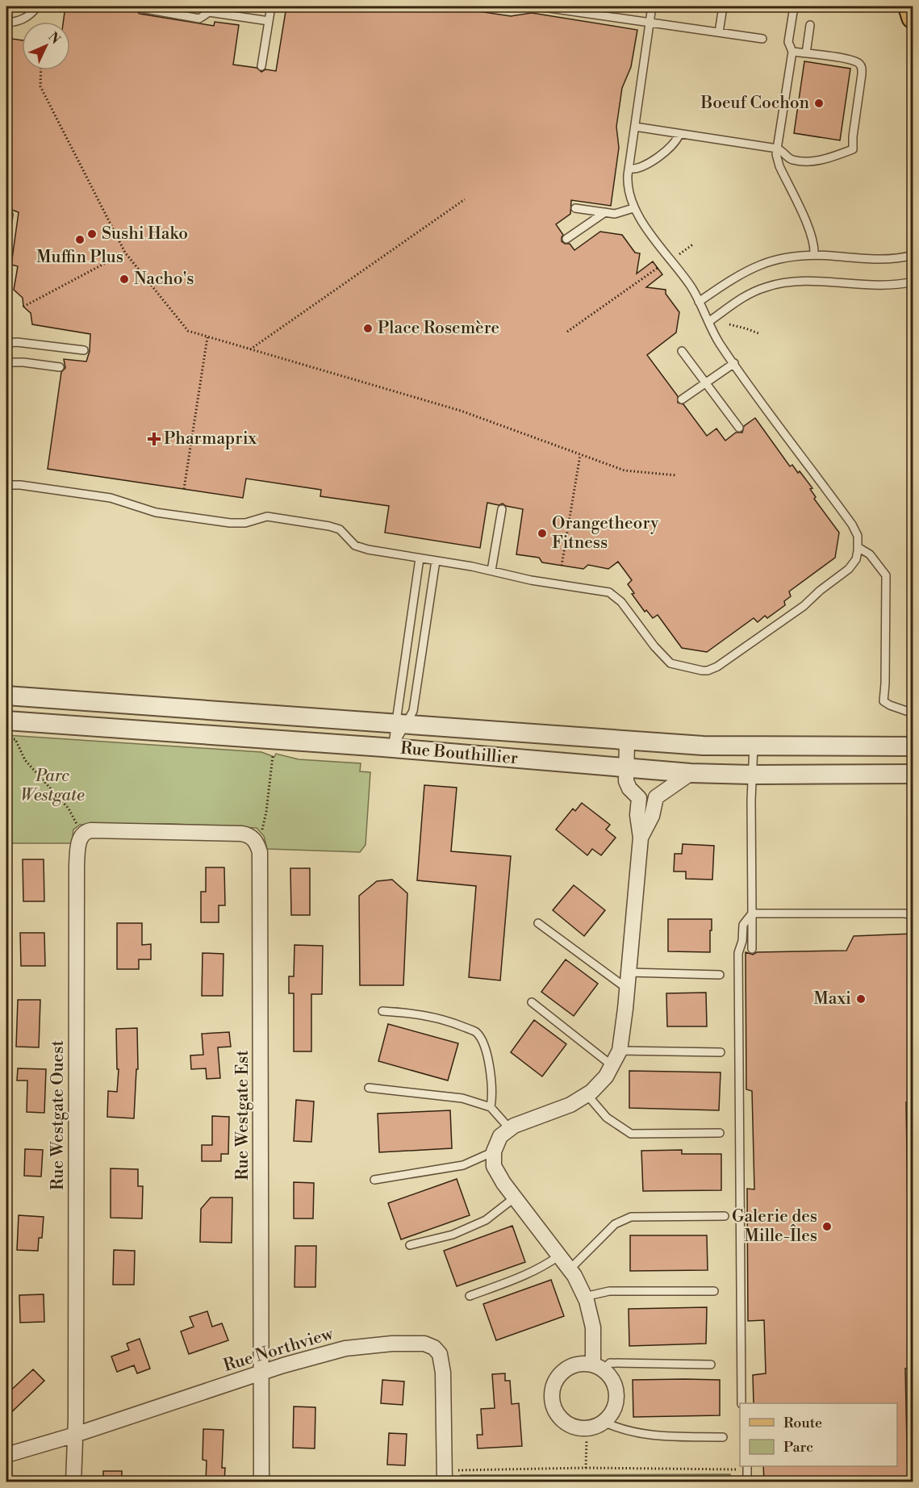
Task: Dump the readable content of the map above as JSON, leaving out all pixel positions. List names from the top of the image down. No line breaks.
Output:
{"streets":{"street":["Rue Bouthillier","Rue Westgate Ouest","Rue Westgate Est","Rue Northview"]},"crossings":[["Rue Westgate Ouest","Rue Westgate Est"],["Rue Westgate Ouest","Rue Northview"],["Rue Westgate Est","Rue Northview"]],"parks":["Parc Westgate"],"places":{"other":["Boeuf Cochon","Sushi Hako","Muffin Plus","Nacho's","Place Rosemère","Orangetheory Fitness","Maxi","Galerie des Mille-Îles"],"health":["Pharmaprix"]},"legend":["Route","Parc"],"north":"top right"}
